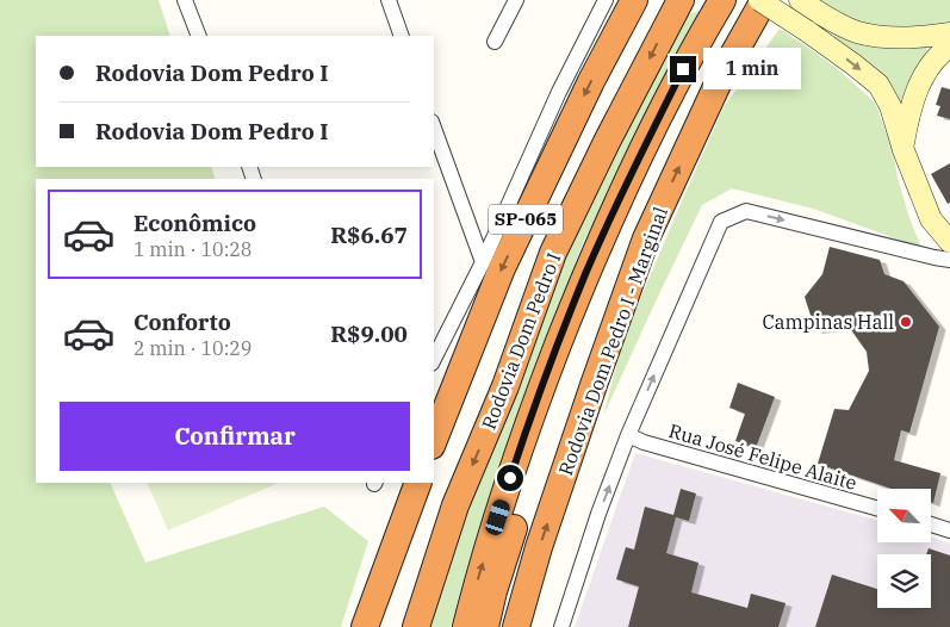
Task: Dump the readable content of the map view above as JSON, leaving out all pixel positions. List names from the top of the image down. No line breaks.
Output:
{"streets":{"highway":["SP-065","Rodovia Dom Pedro I","Rodovia Dom Pedro I - Marginal"],"street":["Rua José Felipe Alaite"]},"places":["Campinas Hall"],"north":"top left","page":{"banner":["Rodovia Dom Pedro I","Rodovia Dom Pedro I"],"bubble":"1 min","list":[{"name":"Econômico","note":"1 min · 10:28","value":"R$6.67"},{"name":"Conforto","note":"2 min · 10:29","value":"R$9.00"}],"buttons":"Confirmar"}}
